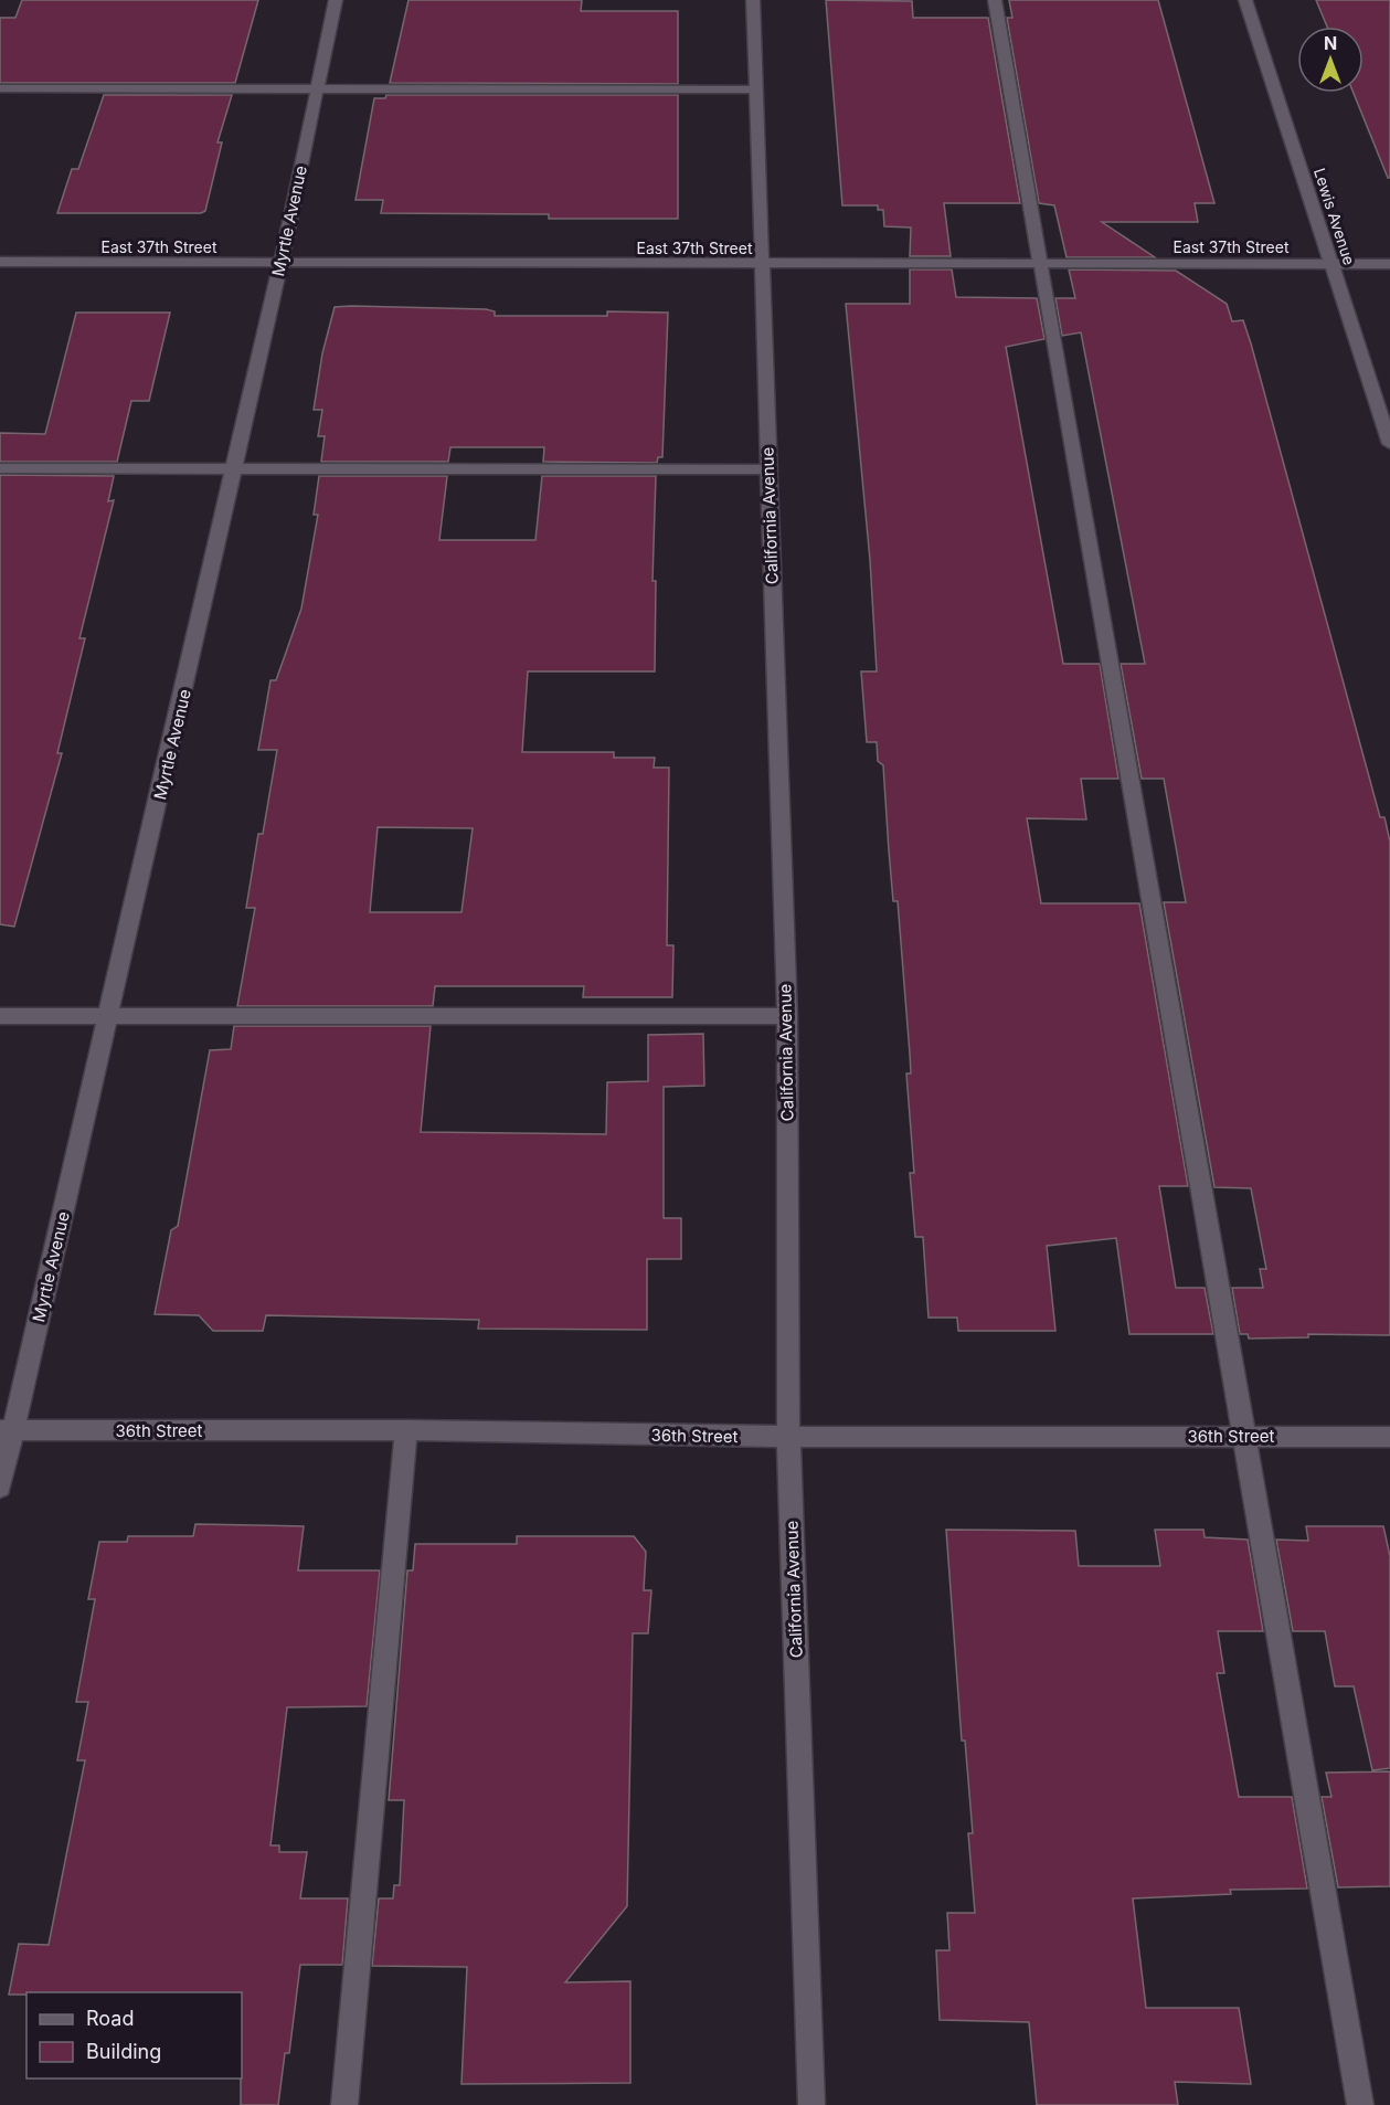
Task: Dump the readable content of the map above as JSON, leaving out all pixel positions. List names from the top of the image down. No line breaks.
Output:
{"streets":{"street":["Lewis Avenue","Myrtle Avenue","East 37th Street","California Avenue","36th Street"]},"crossings":[["Lewis Avenue","East 37th Street"],["Myrtle Avenue","East 37th Street"],["Myrtle Avenue","36th Street"],["East 37th Street","California Avenue"],["California Avenue","36th Street"]],"legend":["Road","Building"],"north":"top"}
